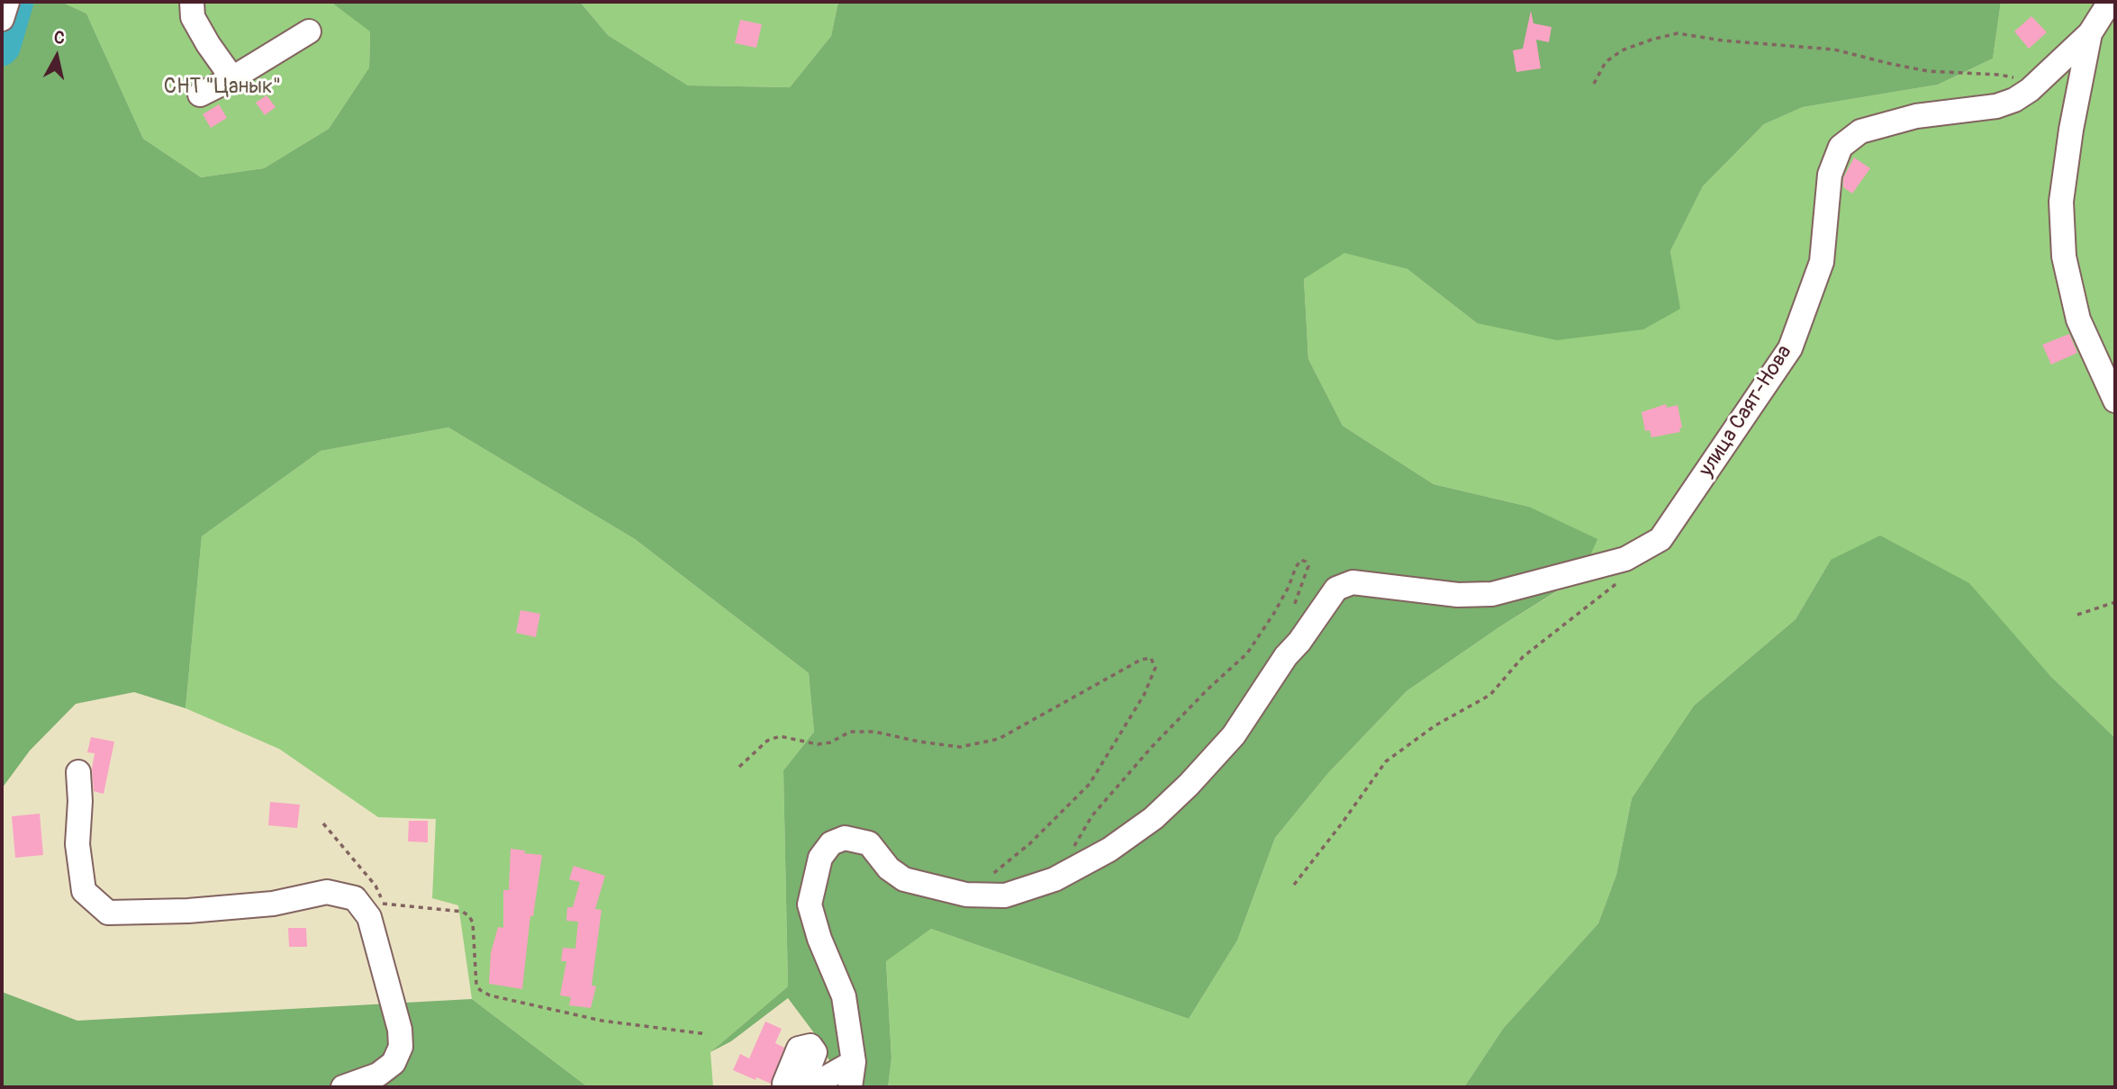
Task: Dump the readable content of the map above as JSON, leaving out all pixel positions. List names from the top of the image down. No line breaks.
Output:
{"streets":{"street":["улица Саят-Нова"]},"parks":["СНТ \"Цанык\""],"north":"top"}
